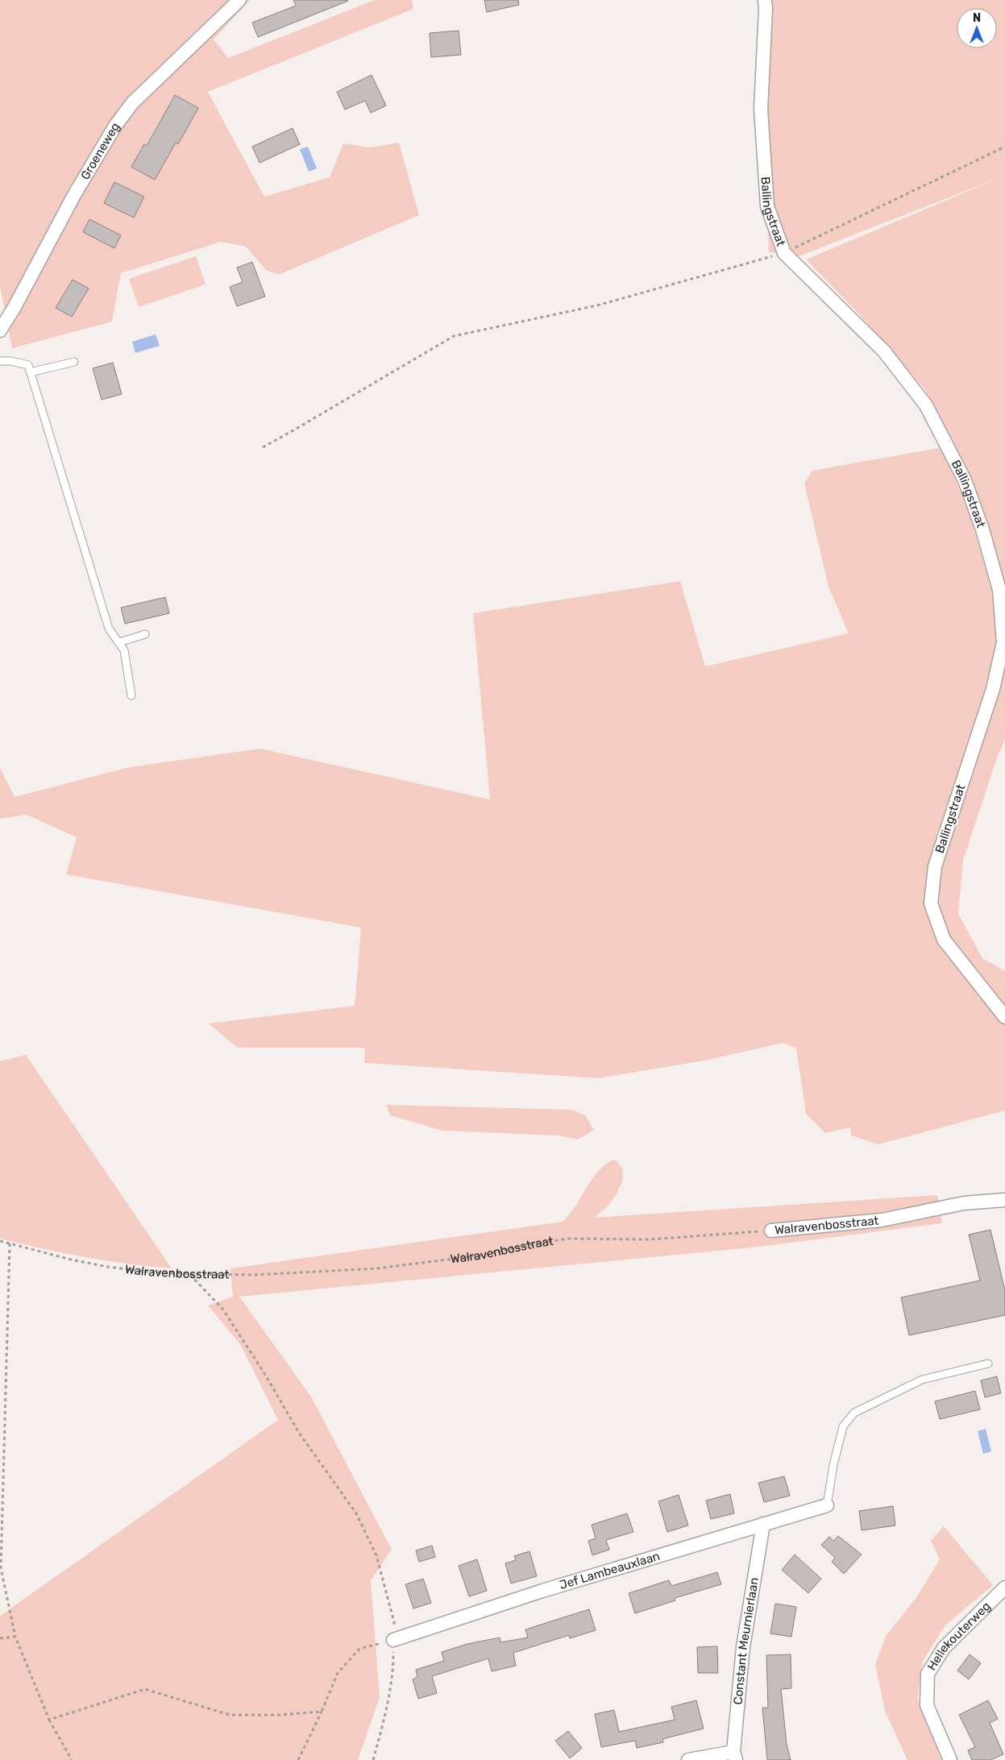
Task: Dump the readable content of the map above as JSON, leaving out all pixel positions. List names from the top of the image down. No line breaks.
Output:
{"streets":{"street":["Groeneweg","Ballingstraat","Walravenbosstraat","Jef Lambeauxlaan","Hellekouterweg","Constant Meurnierlaan"]},"crossings":[["Jef Lambeauxlaan","Constant Meurnierlaan"]],"north":"top"}
